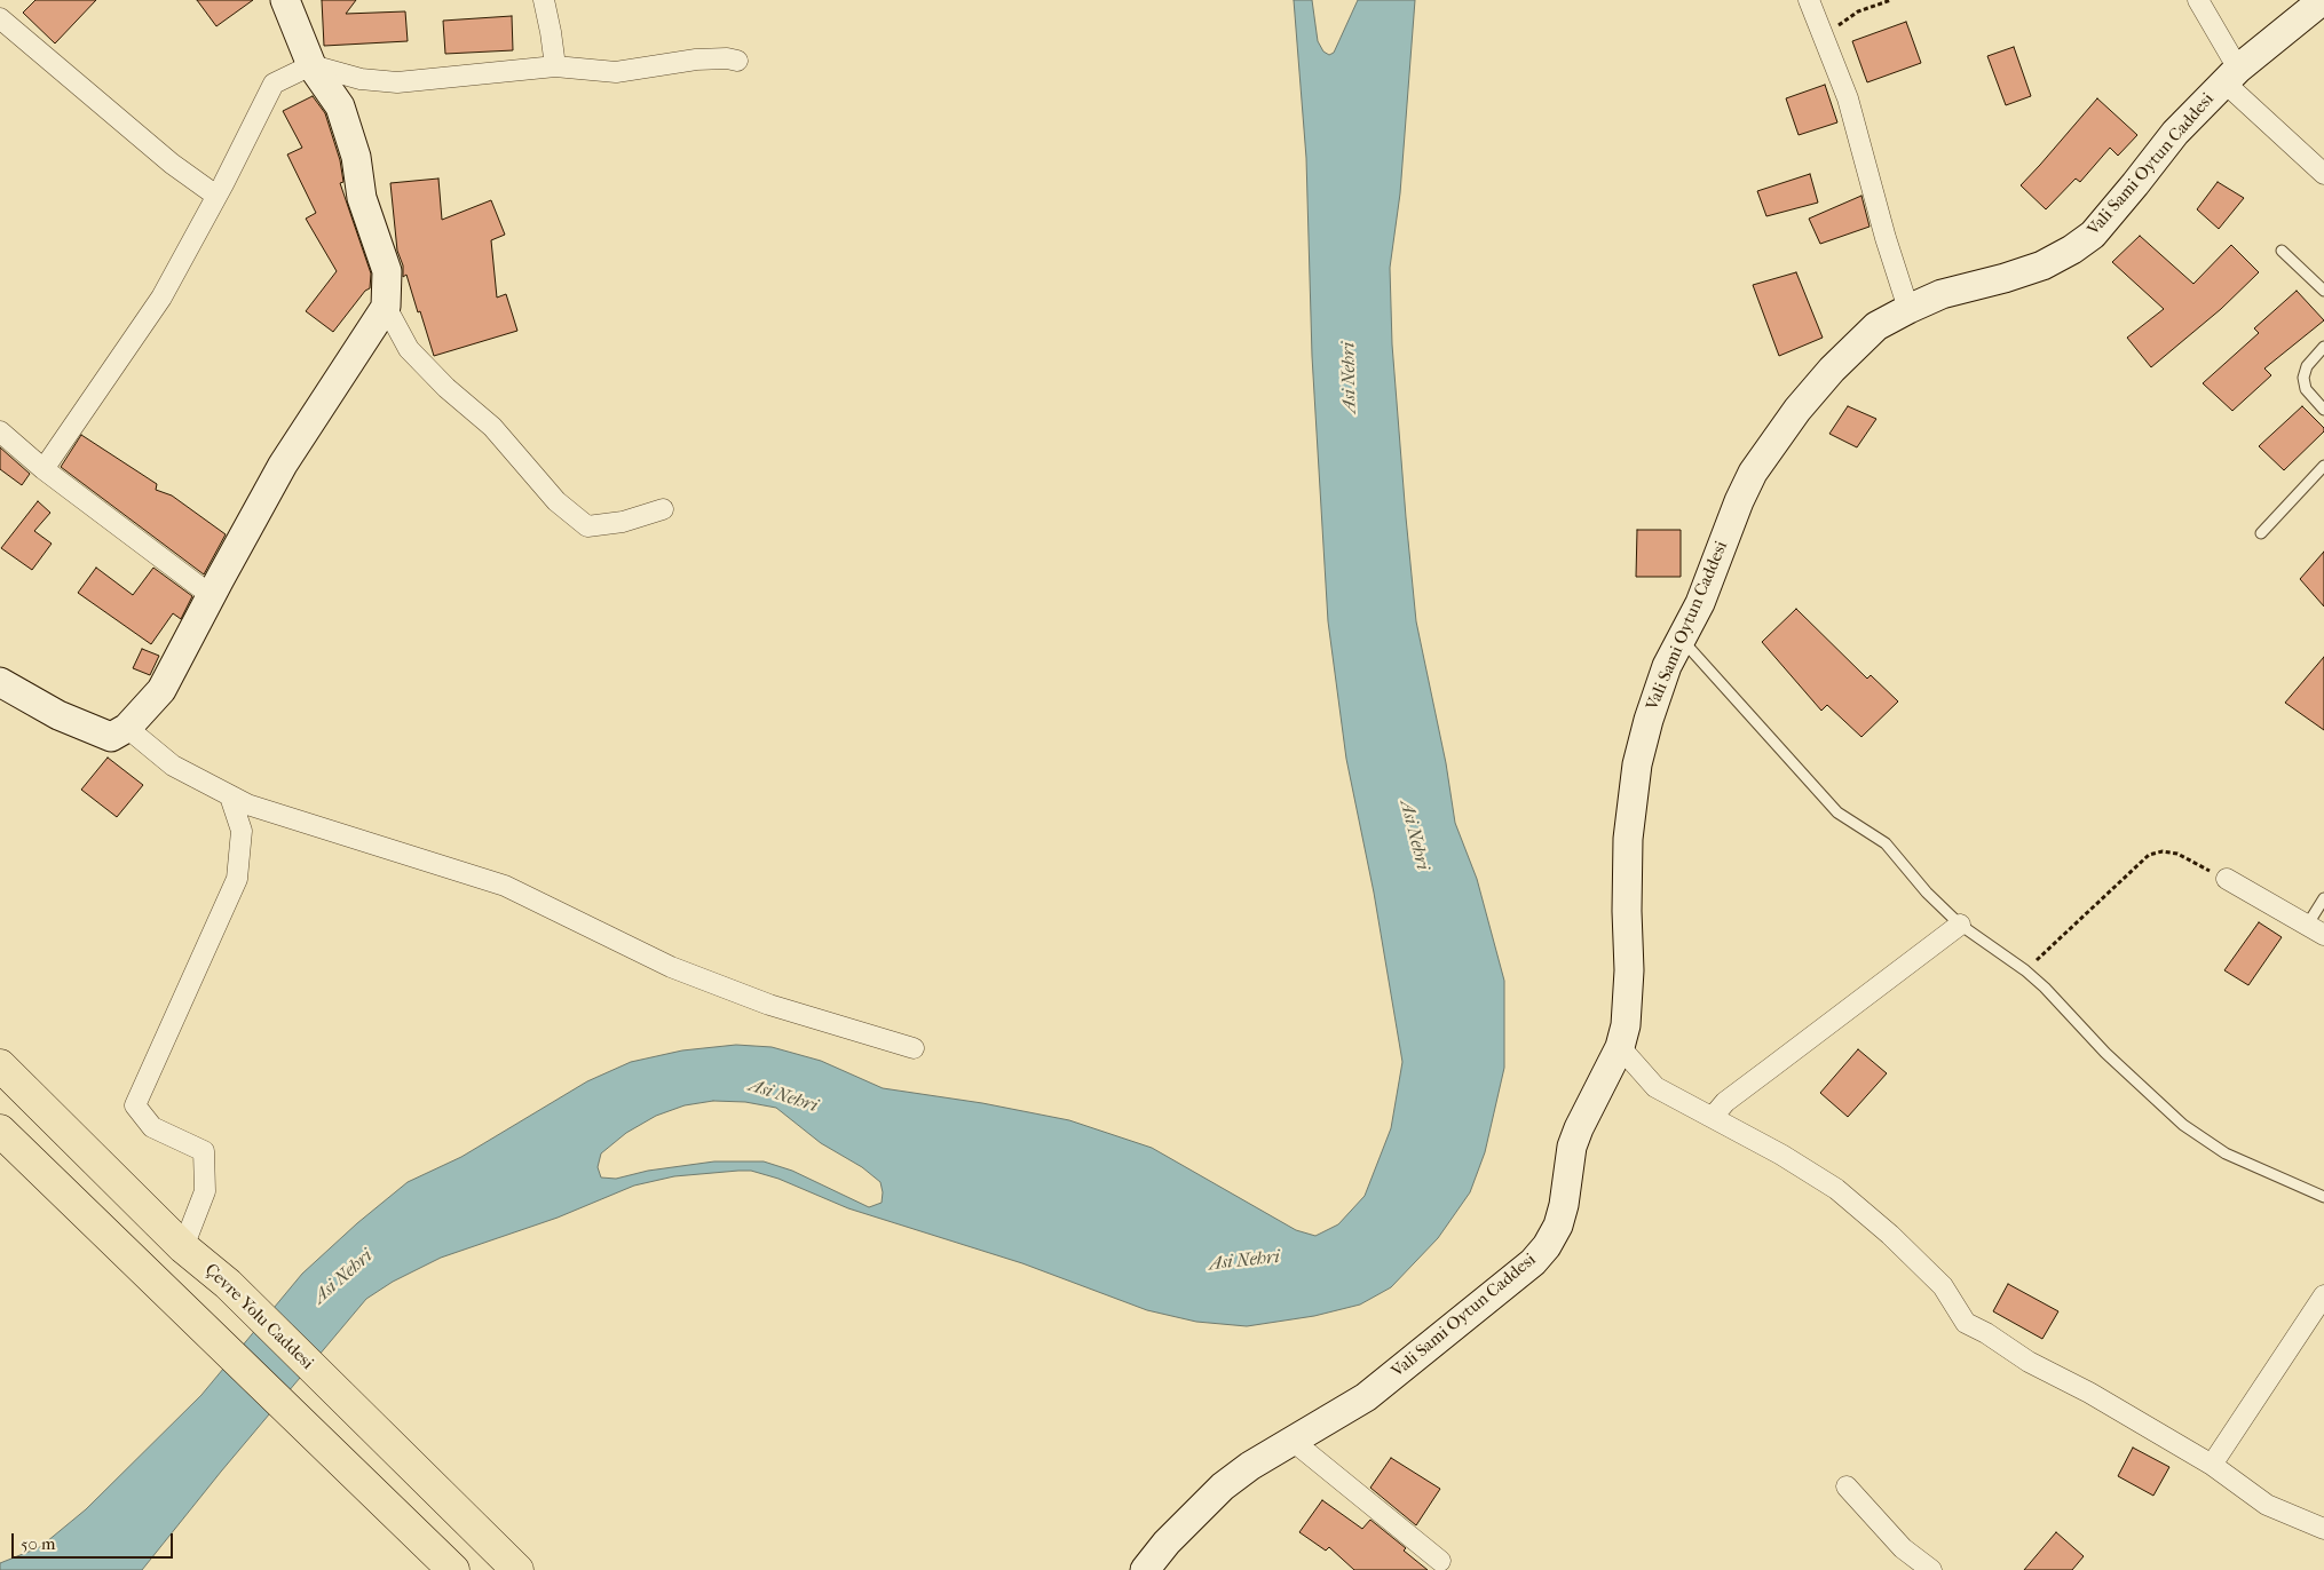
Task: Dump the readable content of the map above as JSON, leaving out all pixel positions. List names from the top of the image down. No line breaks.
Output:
{"streets":{"highway":["Çevre Yolu Caddesi"],"street":["Vali Sami Oytun Caddesi"]},"water":["Asi Nehri"],"scale_bar":"50 m"}
